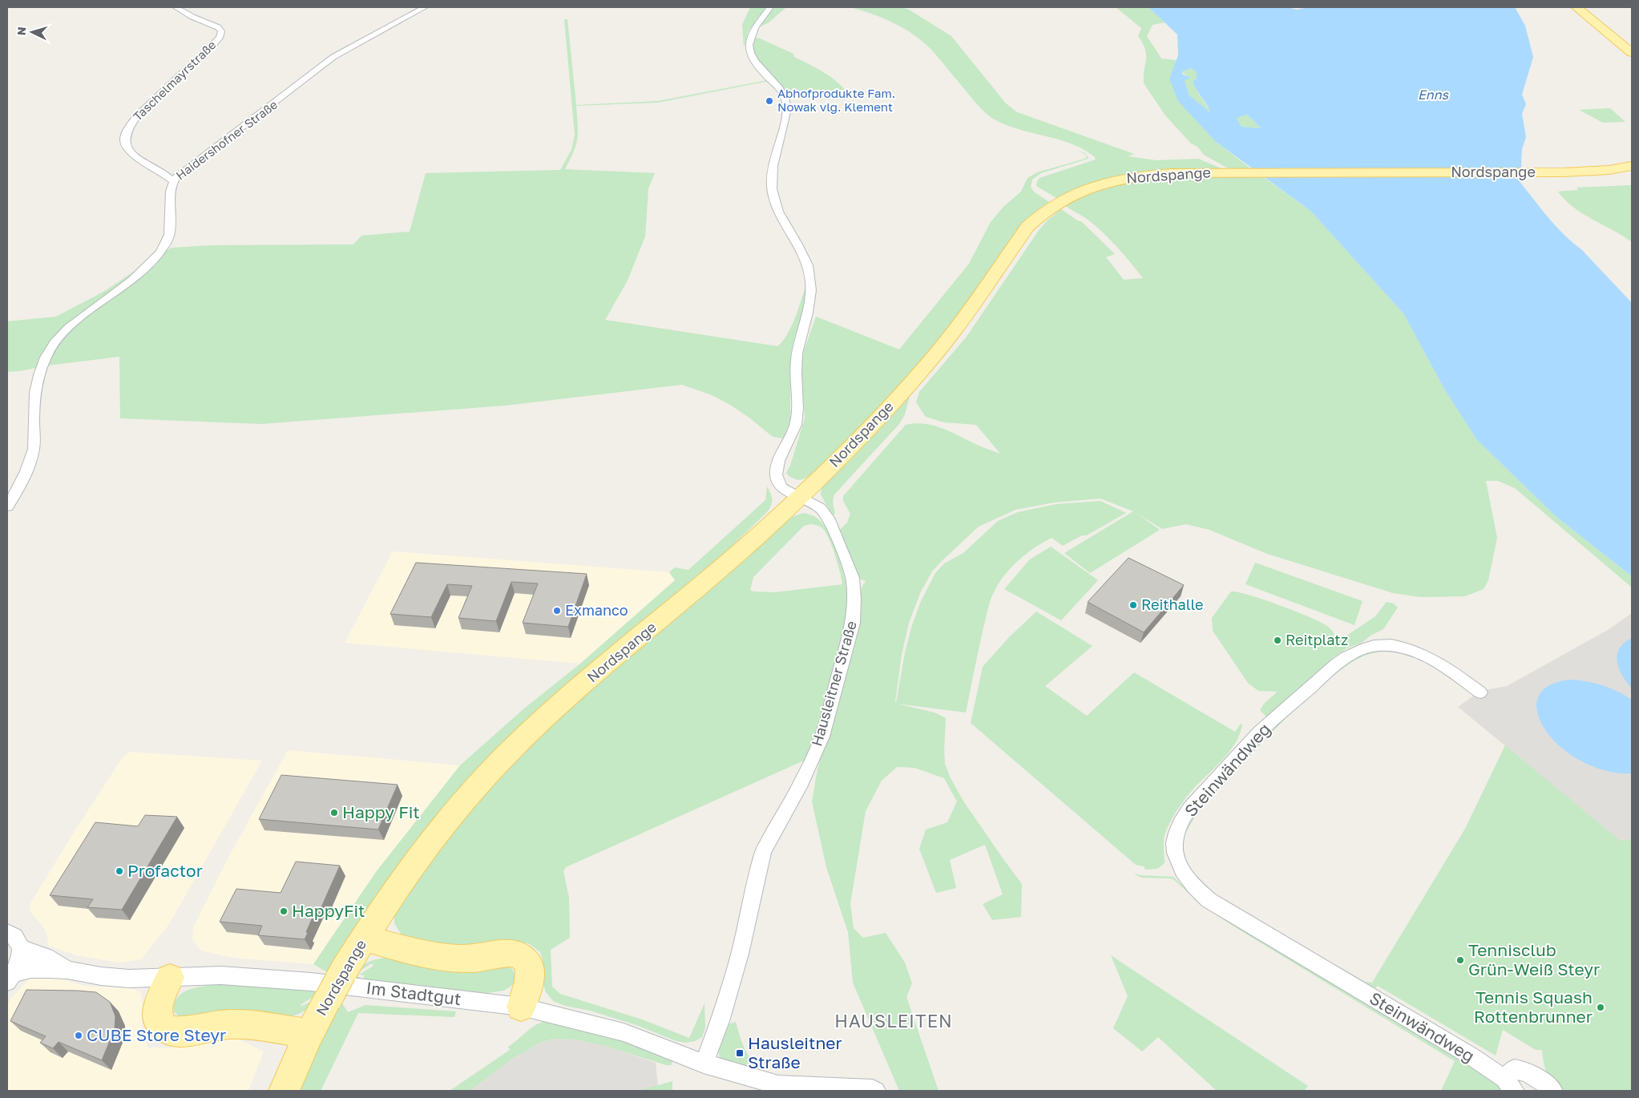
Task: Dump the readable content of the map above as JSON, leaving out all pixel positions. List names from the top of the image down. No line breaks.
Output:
{"streets":{"main road":["Nordspange"],"street":["Taschelmayrstraße","Haidershofner Straße","Hausleitner Straße","Steinwändweg","Im Stadtgut"]},"crossings":[["Taschelmayrstraße","Haidershofner Straße"],["Nordspange","Hausleitner Straße"],["Hausleitner Straße","Im Stadtgut"]],"districts":["HAUSLEITEN"],"water":["Enns"],"places":{"other":["Abhofprodukte Fam. Nowak vlg. Klement","Reithalle","Exmanco","Reitplatz","Happy Fit","Profactor","HappyFit","Tennisclub Grün-Weiß Steyr","Tennis Squash Rottenbrunner","CUBE Store Steyr"],"transit":["Hausleitner Straße"]},"north":"left"}
